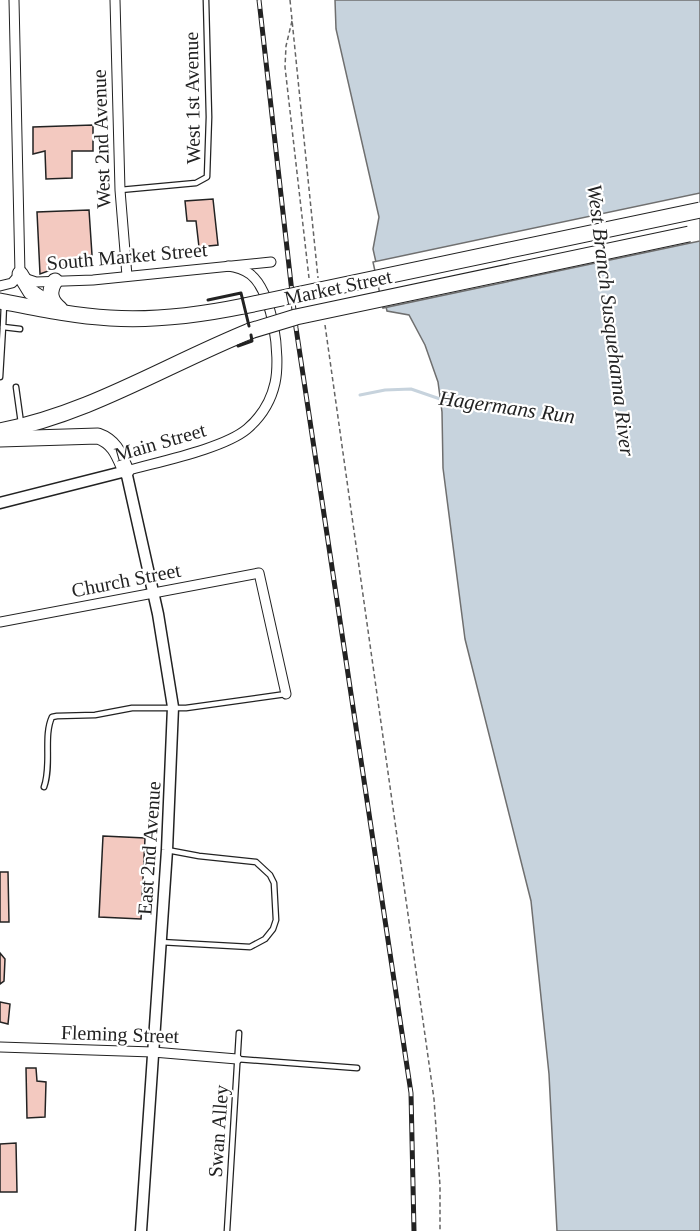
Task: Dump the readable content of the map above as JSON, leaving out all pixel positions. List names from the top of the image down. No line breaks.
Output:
{"streets":{"highway":["Market Street"],"street":["West 2nd Avenue","South Market Street","Main Street","Church Street","East 2nd Avenue","Fleming Street"],"lane":["West 1st Avenue","Swan Alley"]},"crossings":[["West 1st Avenue","West 2nd Avenue"],["West 2nd Avenue","South Market Street"],["South Market Street","Main Street"],["Main Street","East 2nd Avenue"],["Church Street","East 2nd Avenue"],["East 2nd Avenue","Fleming Street"],["Fleming Street","Swan Alley"]],"water":["West Branch Susquehanna River","Hagermans Run"]}
